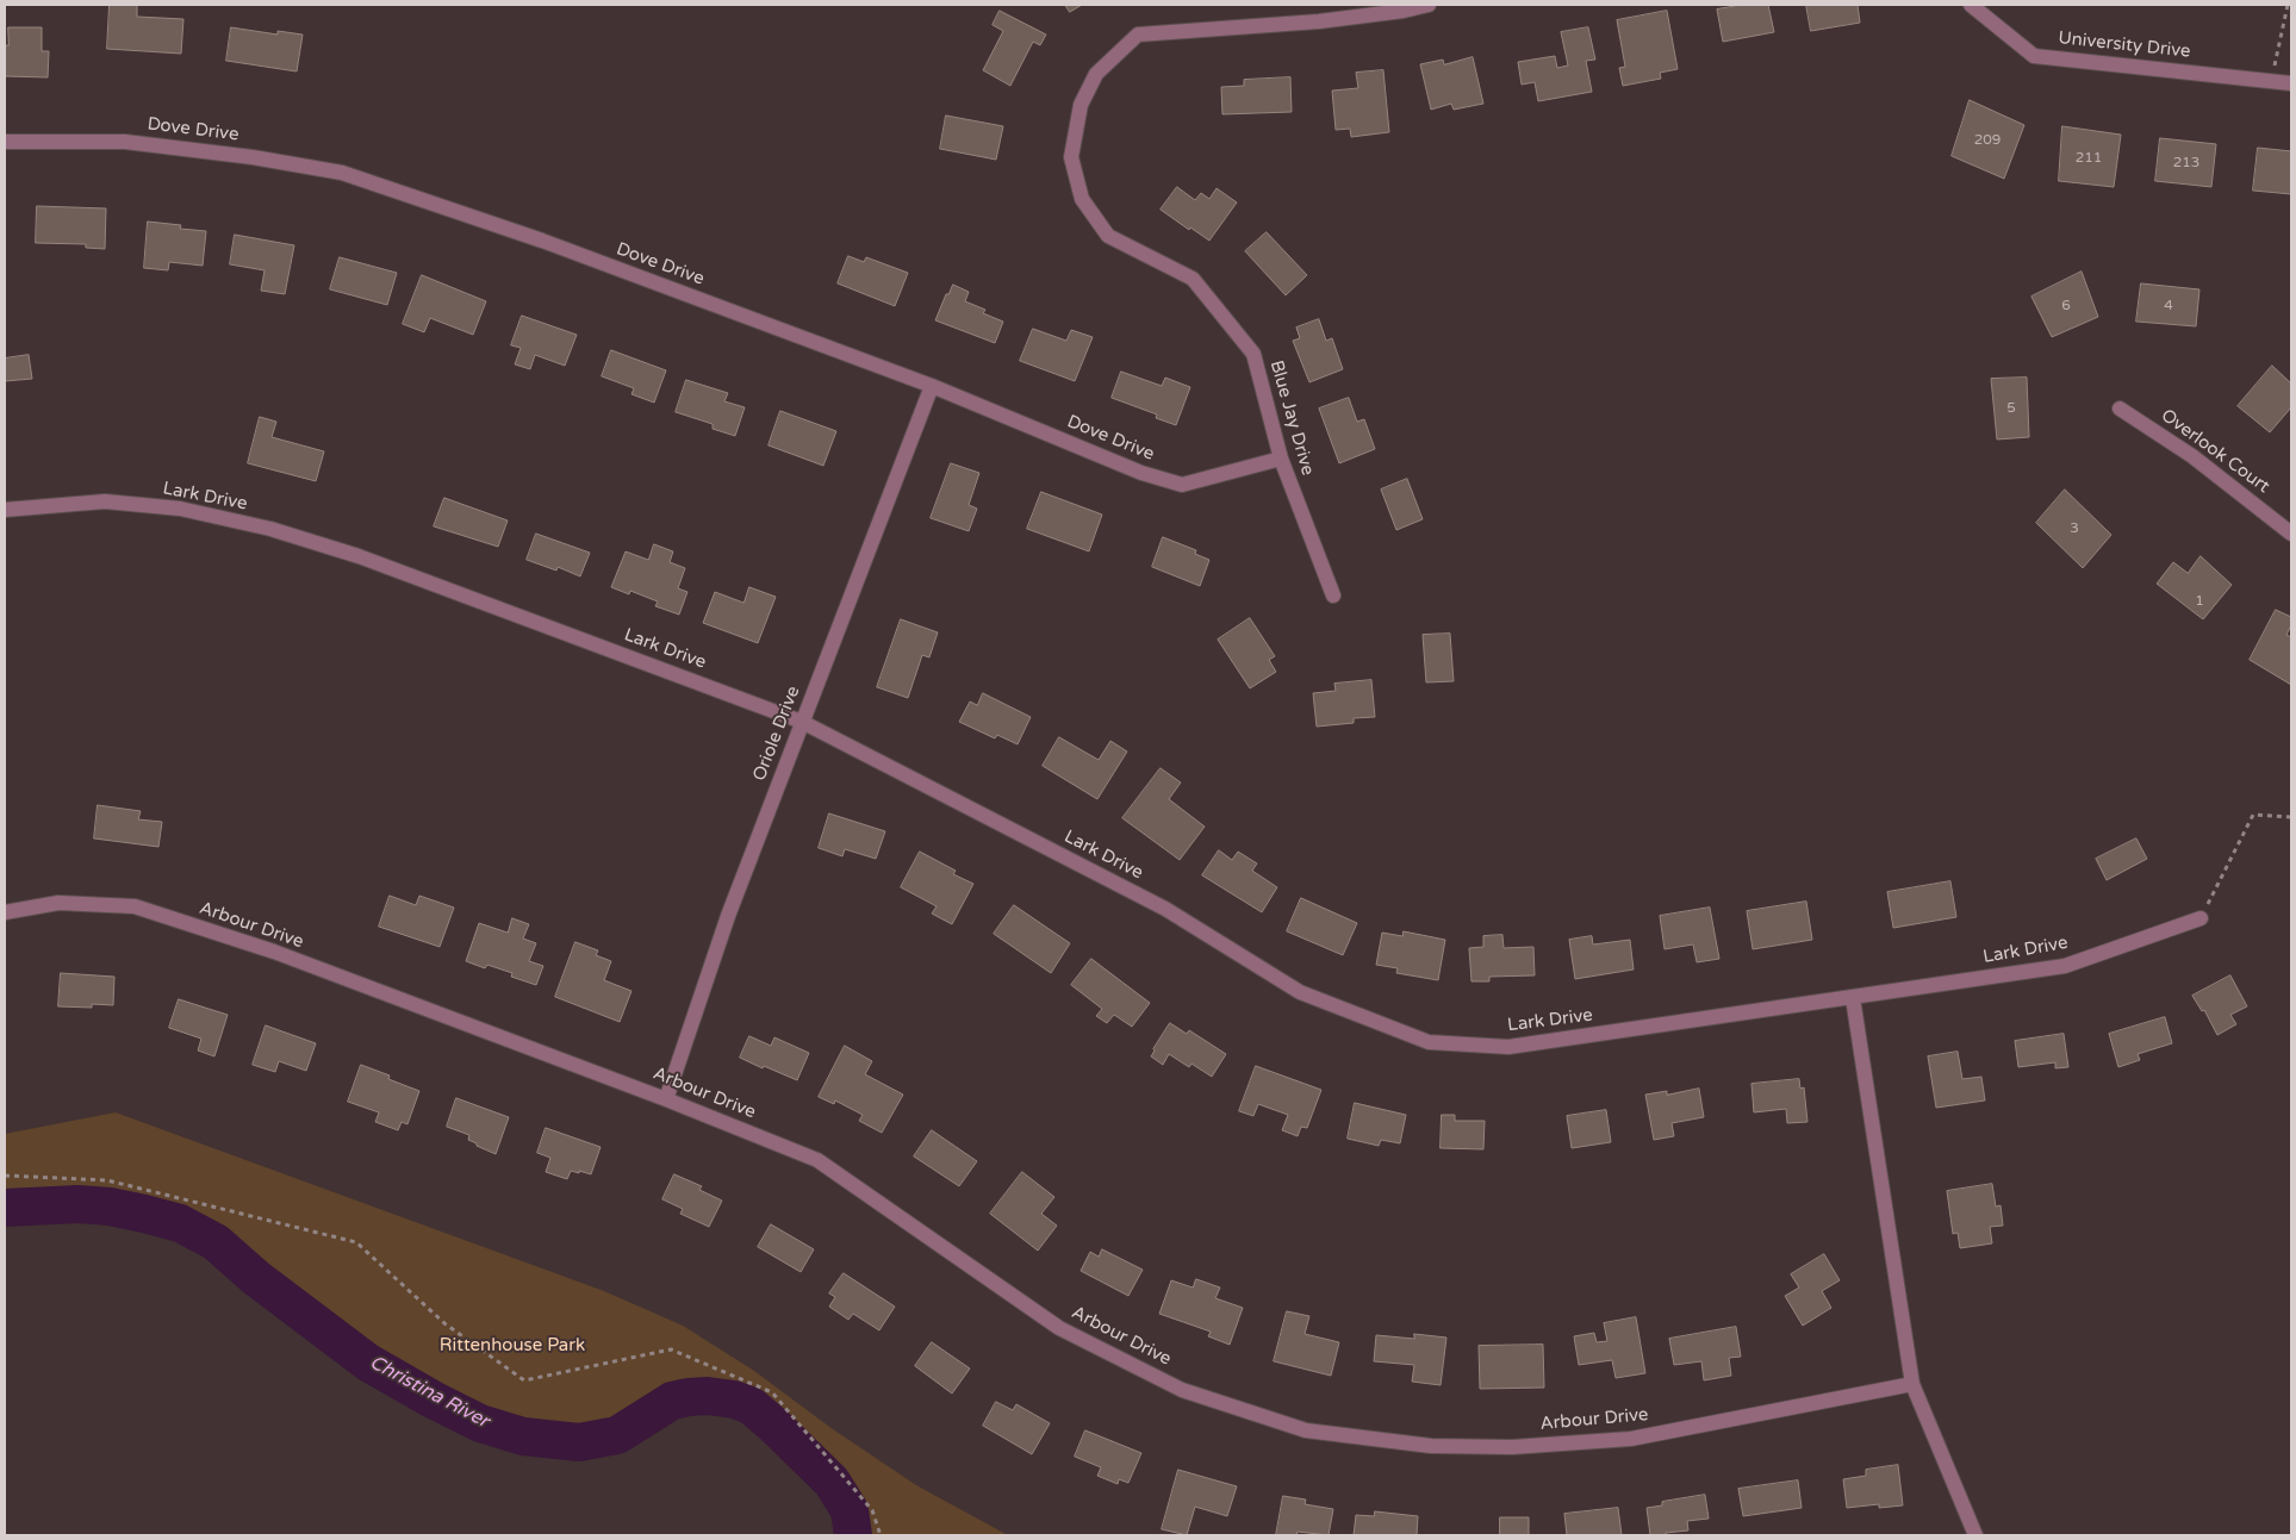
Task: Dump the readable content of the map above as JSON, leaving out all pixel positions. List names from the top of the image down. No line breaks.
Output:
{"streets":{"street":["University Drive","Dove Drive","Blue Jay Drive","Overlook Court","Lark Drive","Oriole Drive","Arbour Drive"]},"crossings":[["Dove Drive","Blue Jay Drive"],["Dove Drive","Oriole Drive"],["Lark Drive","Oriole Drive"],["Oriole Drive","Arbour Drive"]],"water":["Christina River"],"parks":["Rittenhouse Park"],"house_numbers":["209","211","213","6","4","5","3","1"]}
